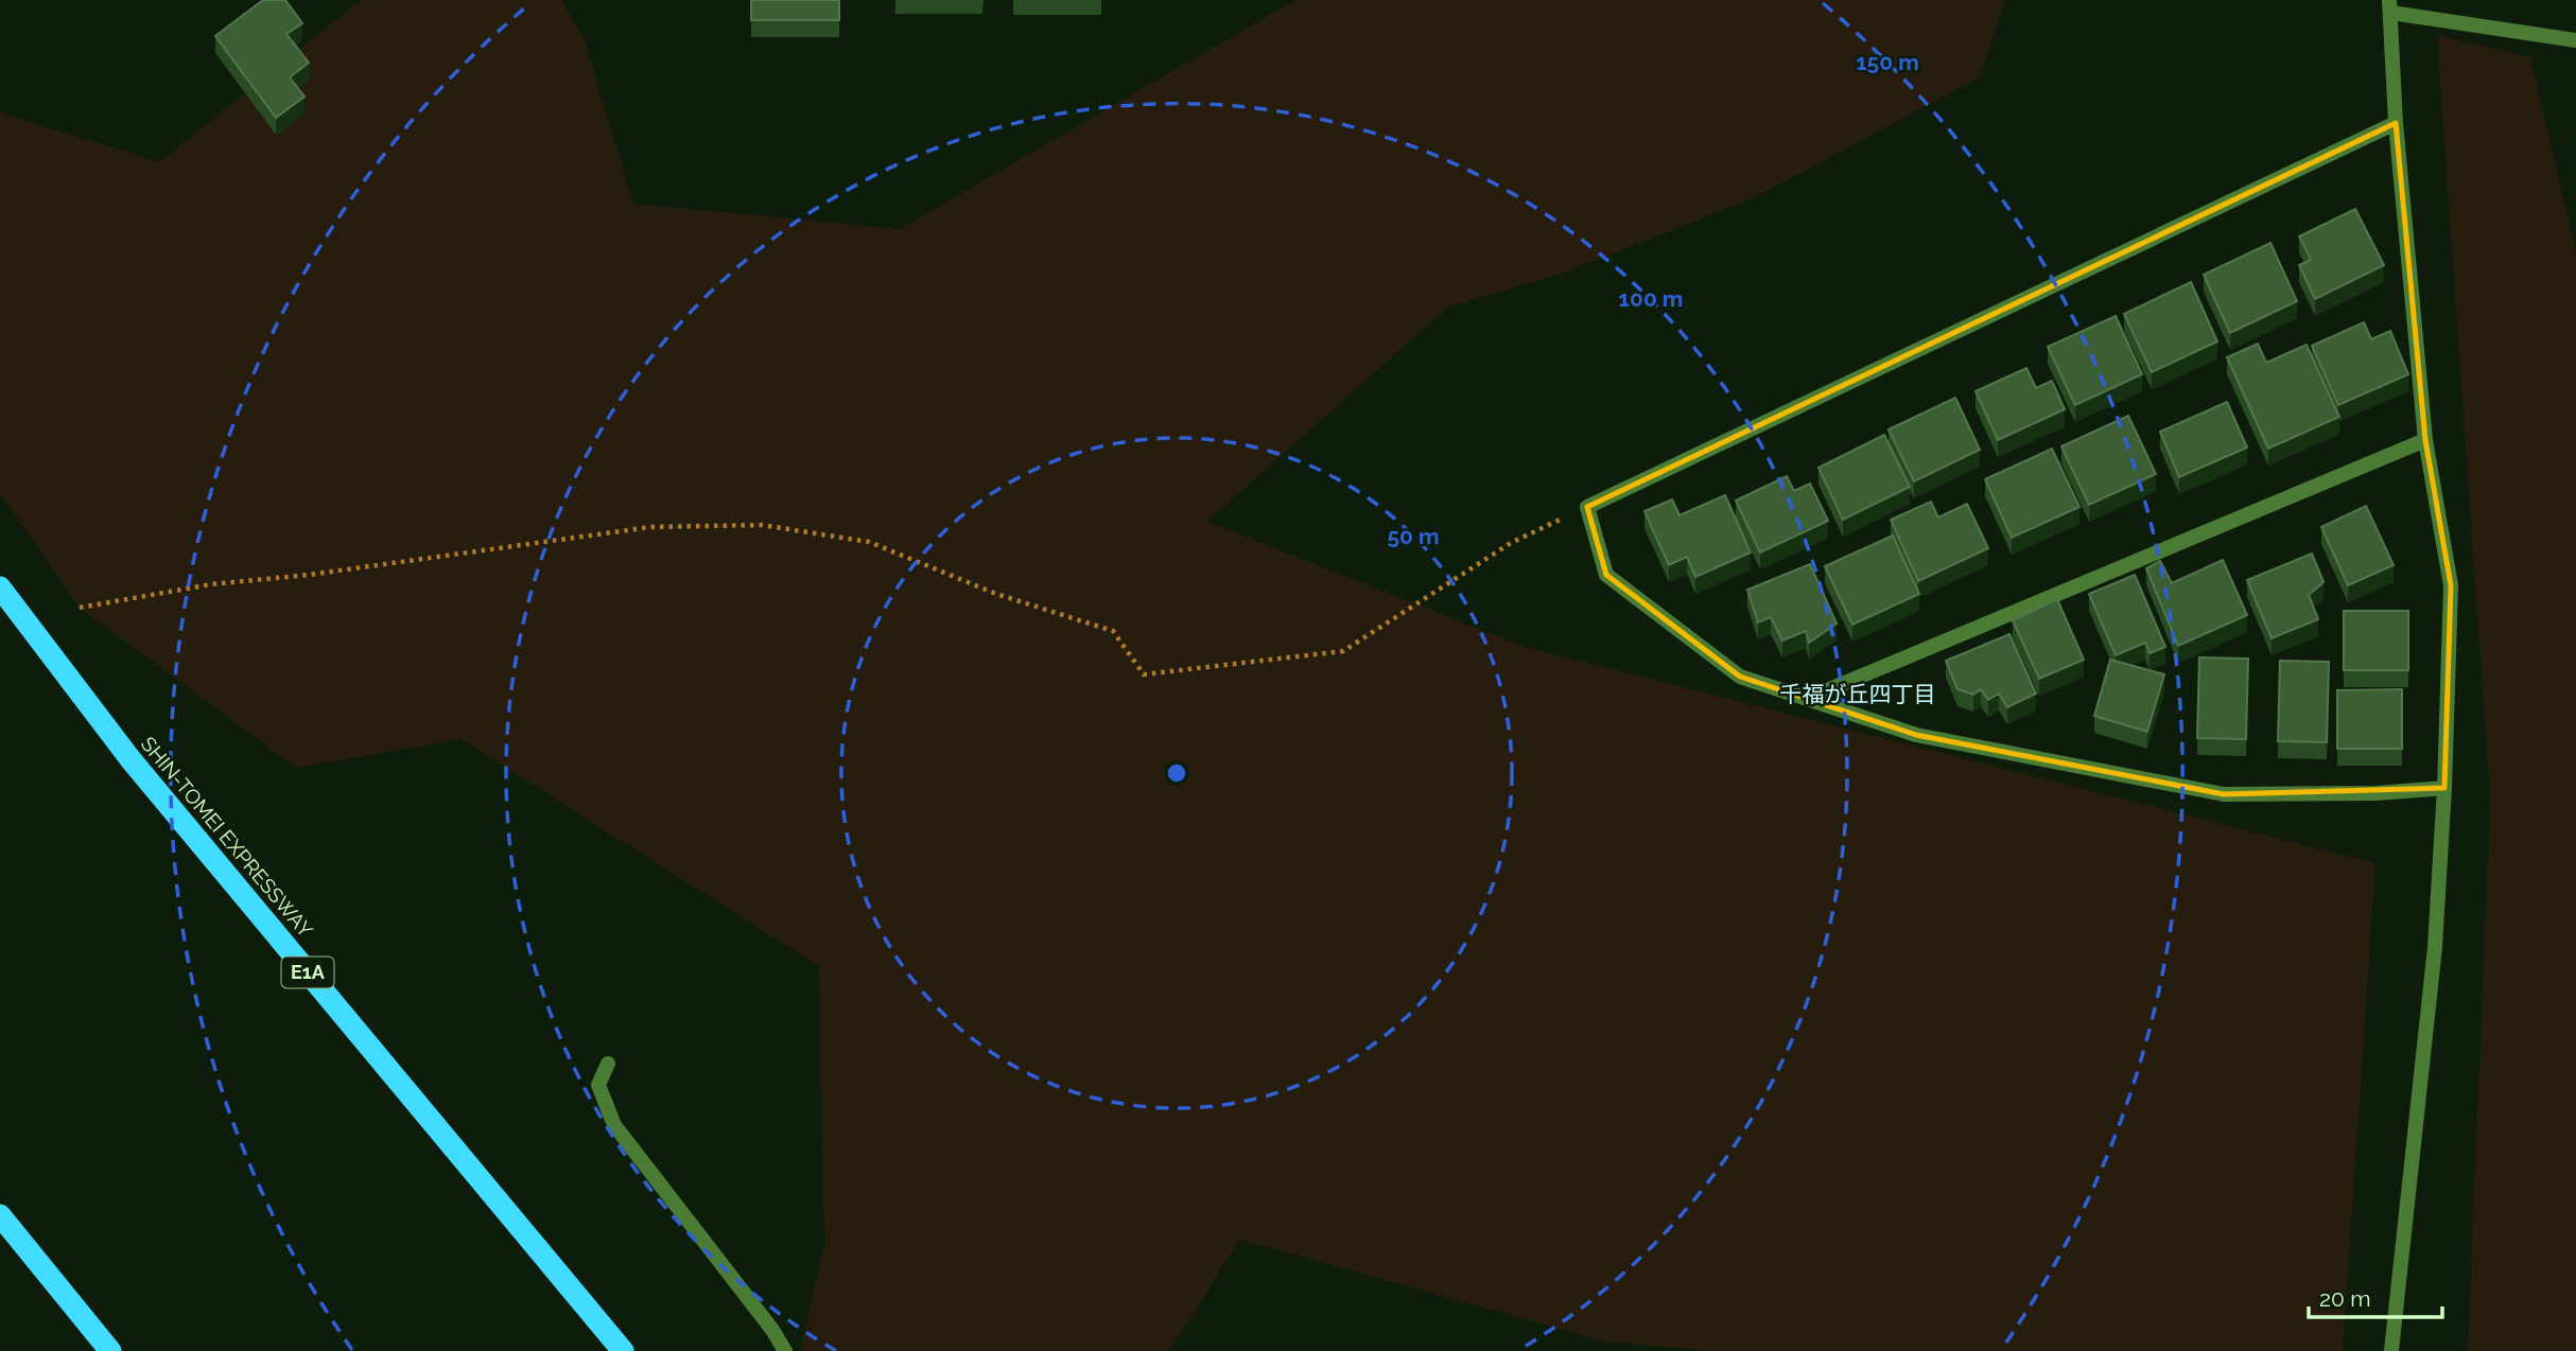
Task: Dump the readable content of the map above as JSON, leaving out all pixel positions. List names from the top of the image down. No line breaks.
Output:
{"streets":{"highway":["SHIN-TOMEI EXPRESSWAY","E1A"]},"districts":["千福が丘四丁目"],"scale_bar":"20 m","rings":["150 m","100 m","50 m"]}
